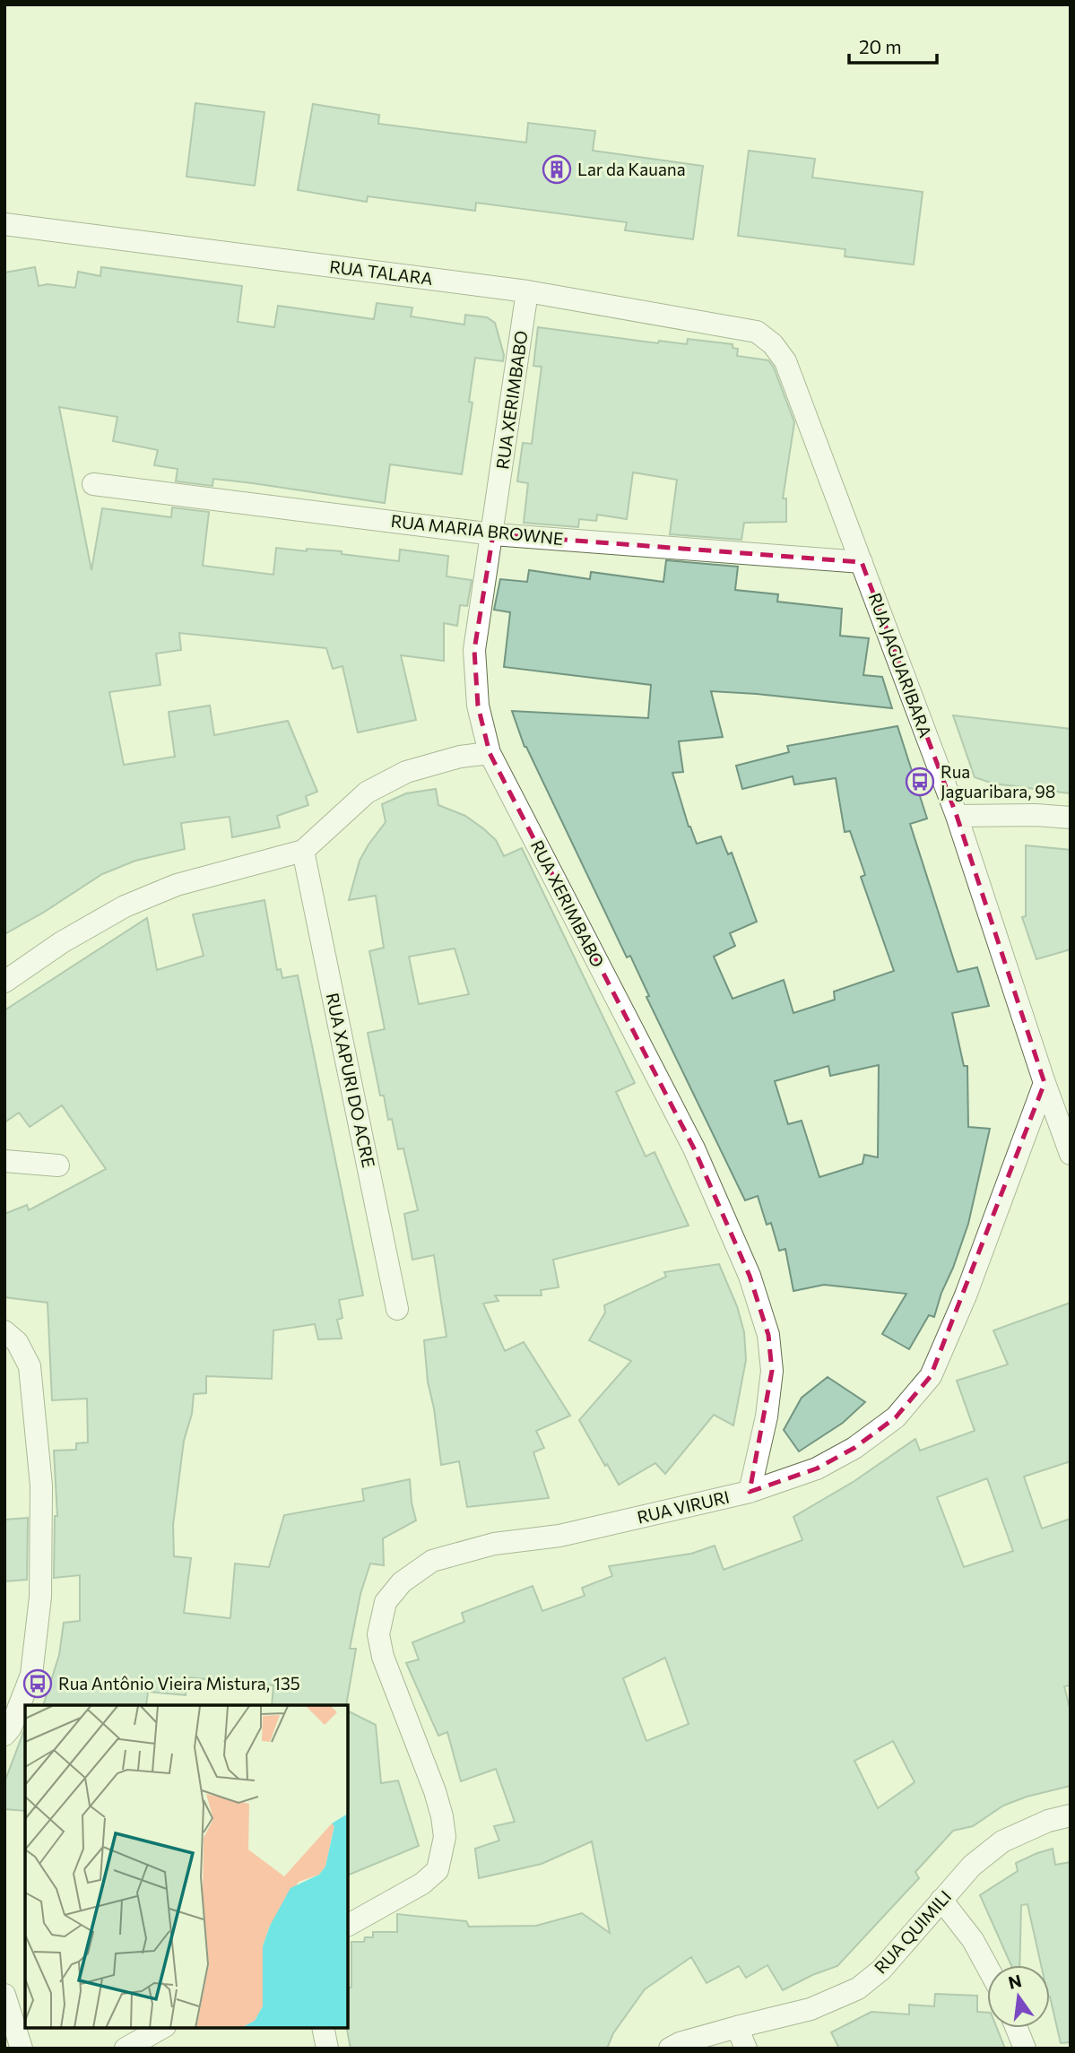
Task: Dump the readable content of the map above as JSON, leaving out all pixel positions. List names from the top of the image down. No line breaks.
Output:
{"streets":{"street":["RUA TALARA","RUA XERIMBABO","RUA MARIA BROWNE","RUA JAGUARIBARA","RUA XAPURI DO ACRE","RUA VIRURI","RUA QUIMILI"]},"crossings":[["RUA TALARA","RUA XERIMBABO"],["RUA TALARA","RUA JAGUARIBARA"],["RUA XERIMBABO","RUA MARIA BROWNE"],["RUA XERIMBABO","RUA VIRURI"],["RUA MARIA BROWNE","RUA JAGUARIBARA"],["RUA JAGUARIBARA","RUA VIRURI"]],"places":{"building":["Lar da Kauana"],"bus stop":["Rua Jaguaribara, 98","Rua Antônio Vieira Mistura, 135"]},"scale_bar":"20 m","north":"top"}
